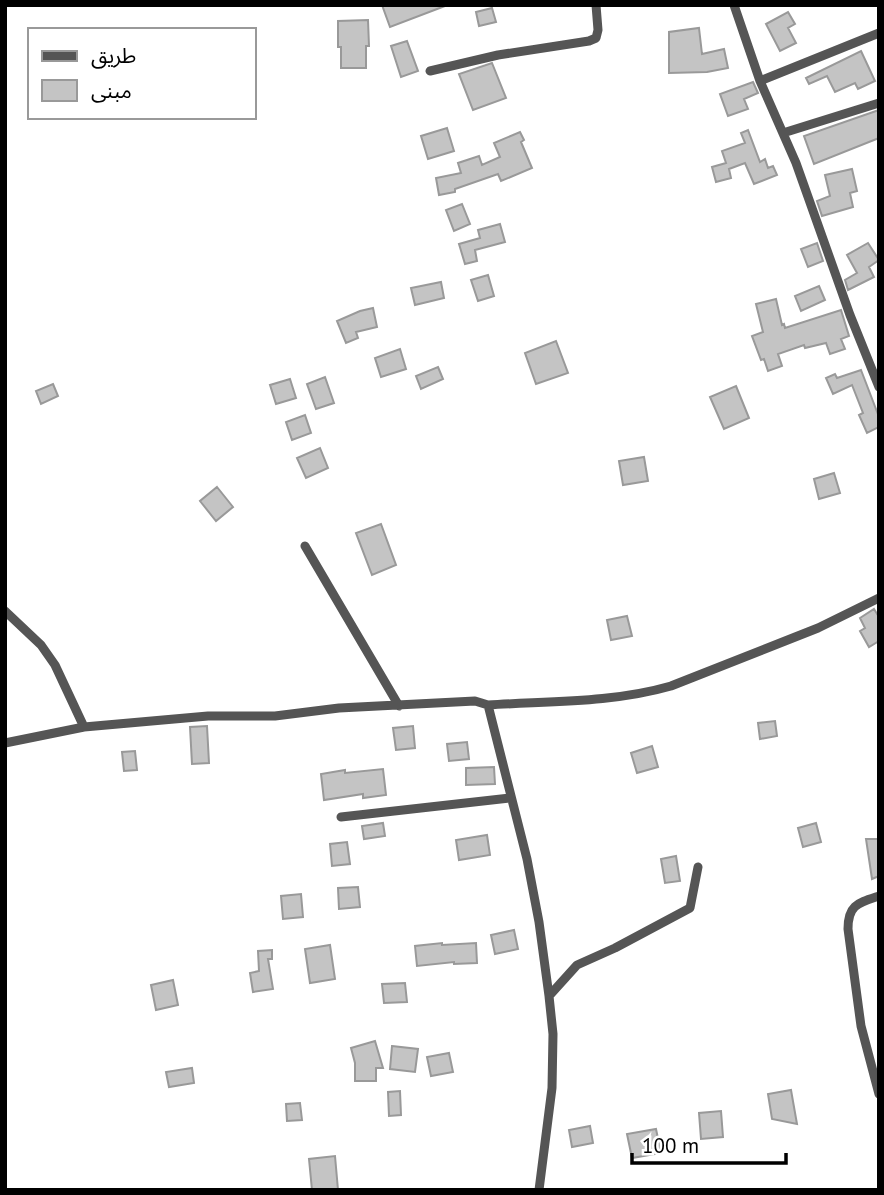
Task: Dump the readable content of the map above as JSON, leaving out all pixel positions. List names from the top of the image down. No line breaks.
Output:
{"legend":["طريق","مبنى"],"scale_bar":"100 m"}
